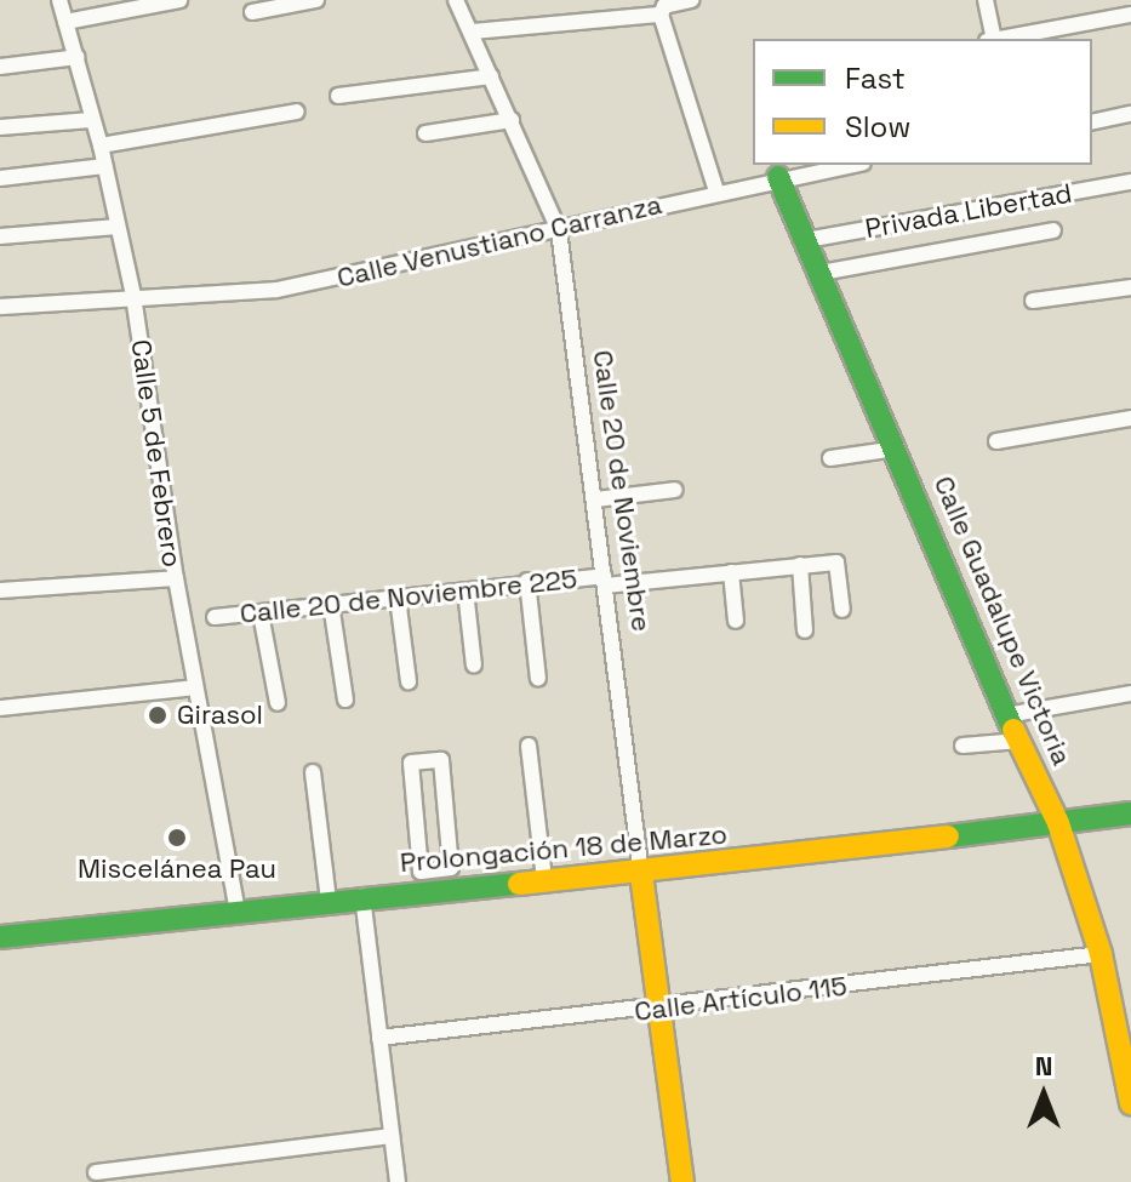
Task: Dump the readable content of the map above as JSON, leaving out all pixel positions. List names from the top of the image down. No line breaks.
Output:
{"streets":{"street":["Privada Libertad","Calle Venustiano Carranza","Calle 5 de Febrero","Calle 20 de Noviembre","Calle 20 de Noviembre 225","Calle Guadalupe Victoria","Prolongación 18 de Marzo","Calle Artículo 115"]},"crossings":[["Privada Libertad","Calle Guadalupe Victoria"],["Calle Venustiano Carranza","Calle 5 de Febrero"],["Calle Venustiano Carranza","Calle 20 de Noviembre"],["Calle Venustiano Carranza","Calle Guadalupe Victoria"],["Calle 5 de Febrero","Prolongación 18 de Marzo"],["Calle 20 de Noviembre","Calle 20 de Noviembre 225"],["Calle 20 de Noviembre","Prolongación 18 de Marzo"],["Calle 20 de Noviembre","Calle Artículo 115"],["Calle Guadalupe Victoria","Prolongación 18 de Marzo"],["Calle Guadalupe Victoria","Calle Artículo 115"]],"places":["Girasol","Miscelánea Pau"],"legend":["Fast","Slow"],"north":"top"}
